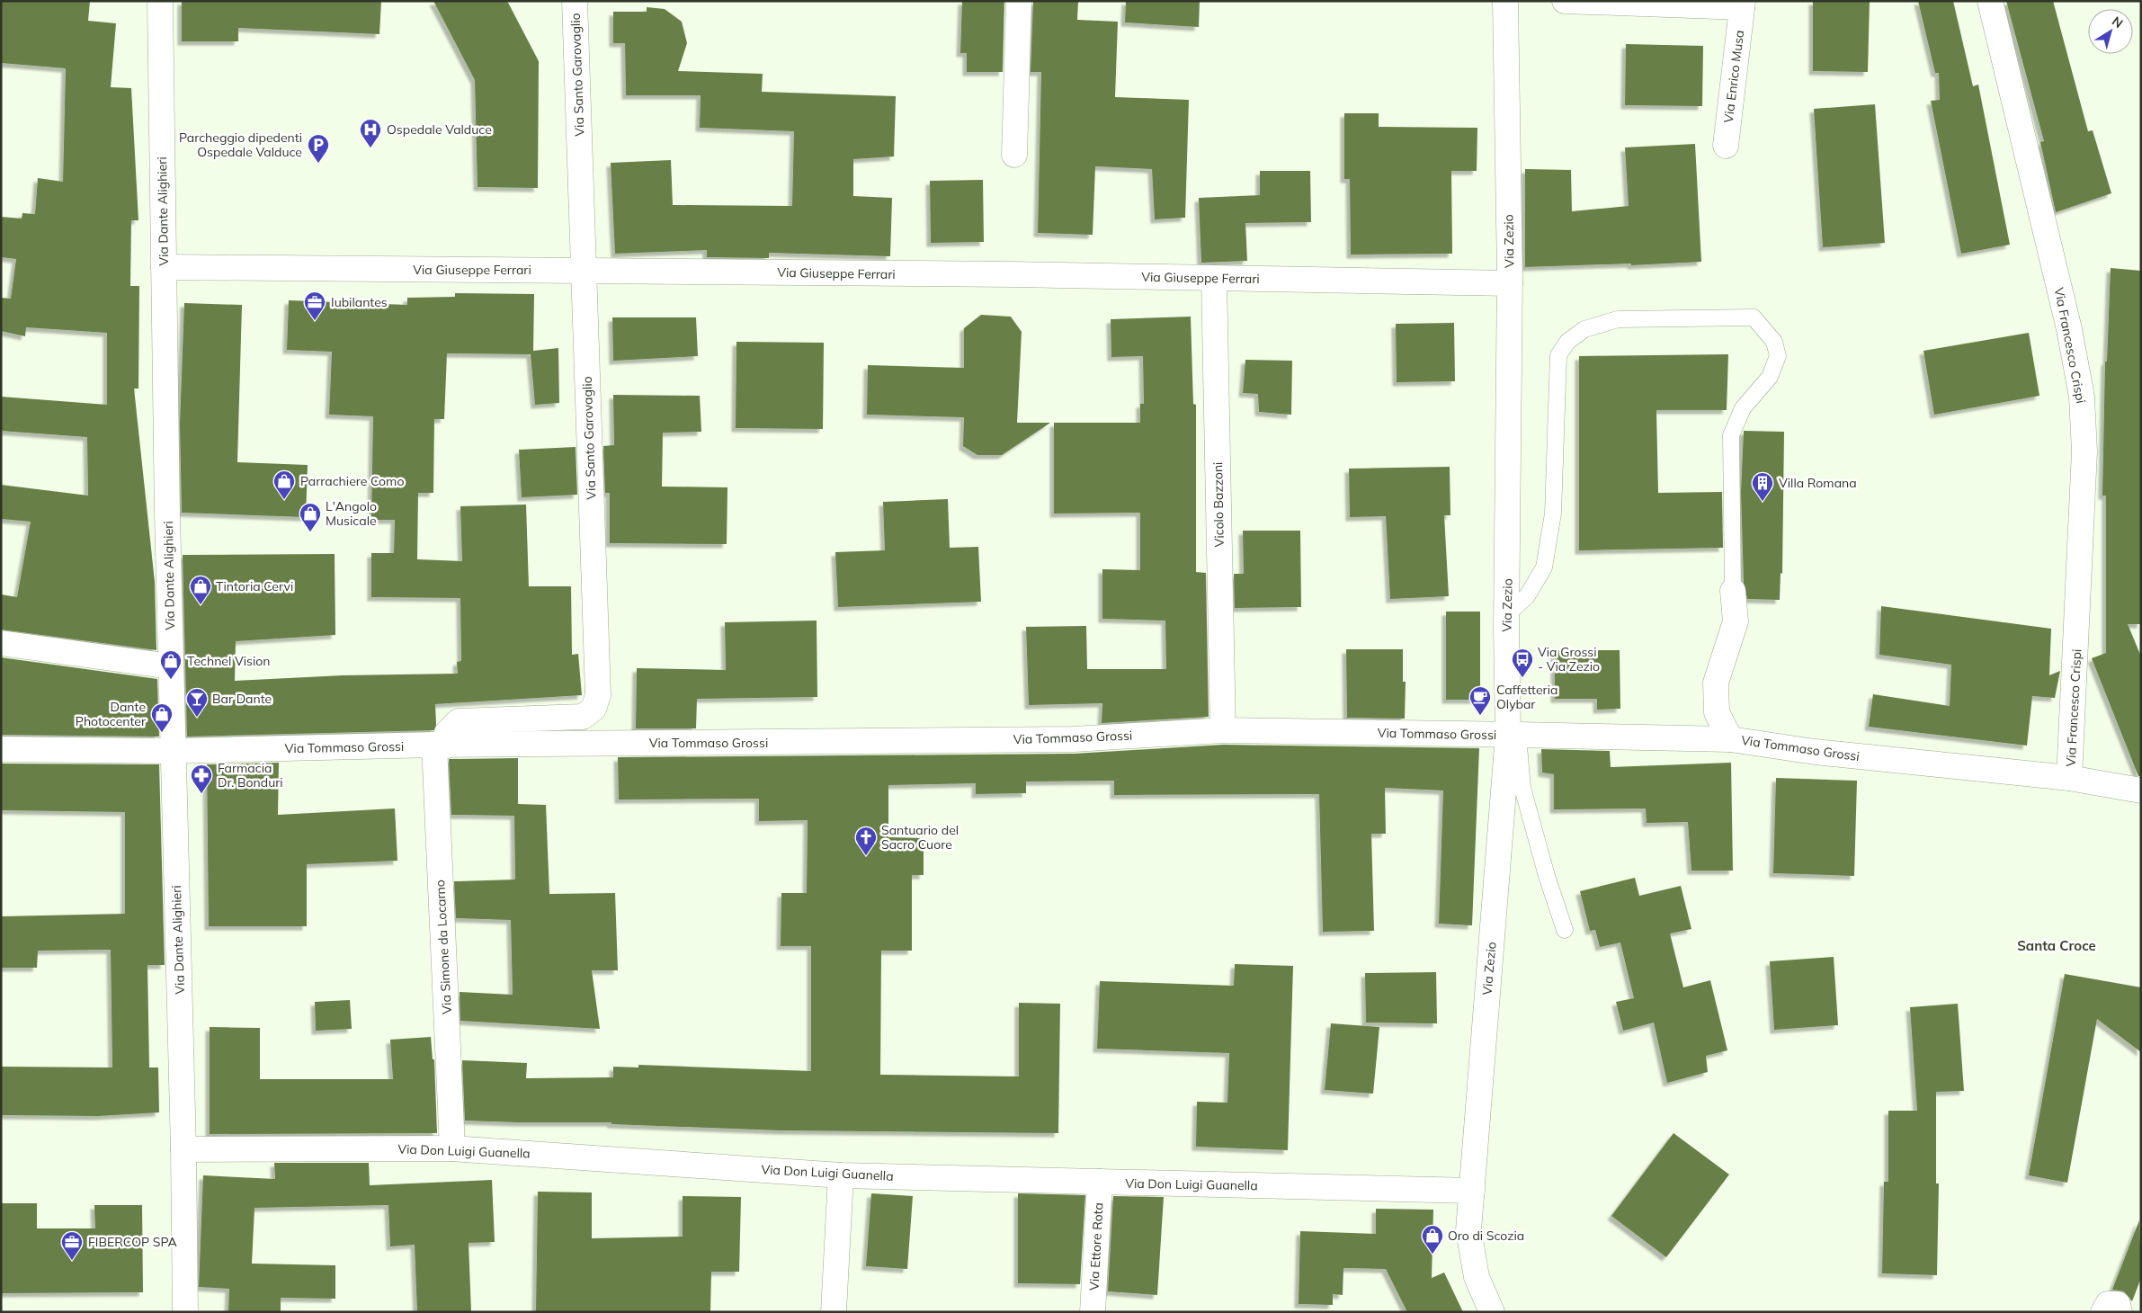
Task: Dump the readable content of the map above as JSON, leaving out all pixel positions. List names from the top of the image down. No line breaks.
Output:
{"streets":{"street":["Via Santo Garovaglio","Via Enrico Musa","Via Dante Alighieri","Via Zezio","Via Giuseppe Ferrari","Via Francesco Crispi","Vicolo Bazzoni","Via Tommaso Grossi","Via Simone da Locarno","Via Don Luigi Guanella","Via Ettore Rota"]},"crossings":[["Via Santo Garovaglio","Via Giuseppe Ferrari"],["Via Santo Garovaglio","Via Tommaso Grossi"],["Via Santo Garovaglio","Via Simone da Locarno"],["Via Dante Alighieri","Via Giuseppe Ferrari"],["Via Dante Alighieri","Via Tommaso Grossi"],["Via Dante Alighieri","Via Don Luigi Guanella"],["Via Zezio","Via Giuseppe Ferrari"],["Via Zezio","Via Tommaso Grossi"],["Via Zezio","Via Don Luigi Guanella"],["Via Giuseppe Ferrari","Vicolo Bazzoni"],["Via Francesco Crispi","Via Tommaso Grossi"],["Vicolo Bazzoni","Via Tommaso Grossi"],["Via Tommaso Grossi","Via Simone da Locarno"],["Via Simone da Locarno","Via Don Luigi Guanella"],["Via Don Luigi Guanella","Via Ettore Rota"]],"districts":["Santa Croce"],"places":{"hospital":["Ospedale Valduce"],"parking":["Parcheggio dipedenti Ospedale Valduce"],"office":["Iubilantes","FIBERCOP SPA"],"shop":["Parrachiere Como","L'Angolo Musicale","Tintoria Cervi","Technel Vision","Dante Photocenter","Oro di Scozia"],"building":["Villa Romana"],"bus stop":["Via Grossi - Via Zezio"],"cafe":["Caffetteria Olybar"],"bar":["Bar Dante"],"pharmacy":["Farmacia Dr. Bonduri"],"church":["Santuario del Sacro Cuore"]},"north":"top right"}
